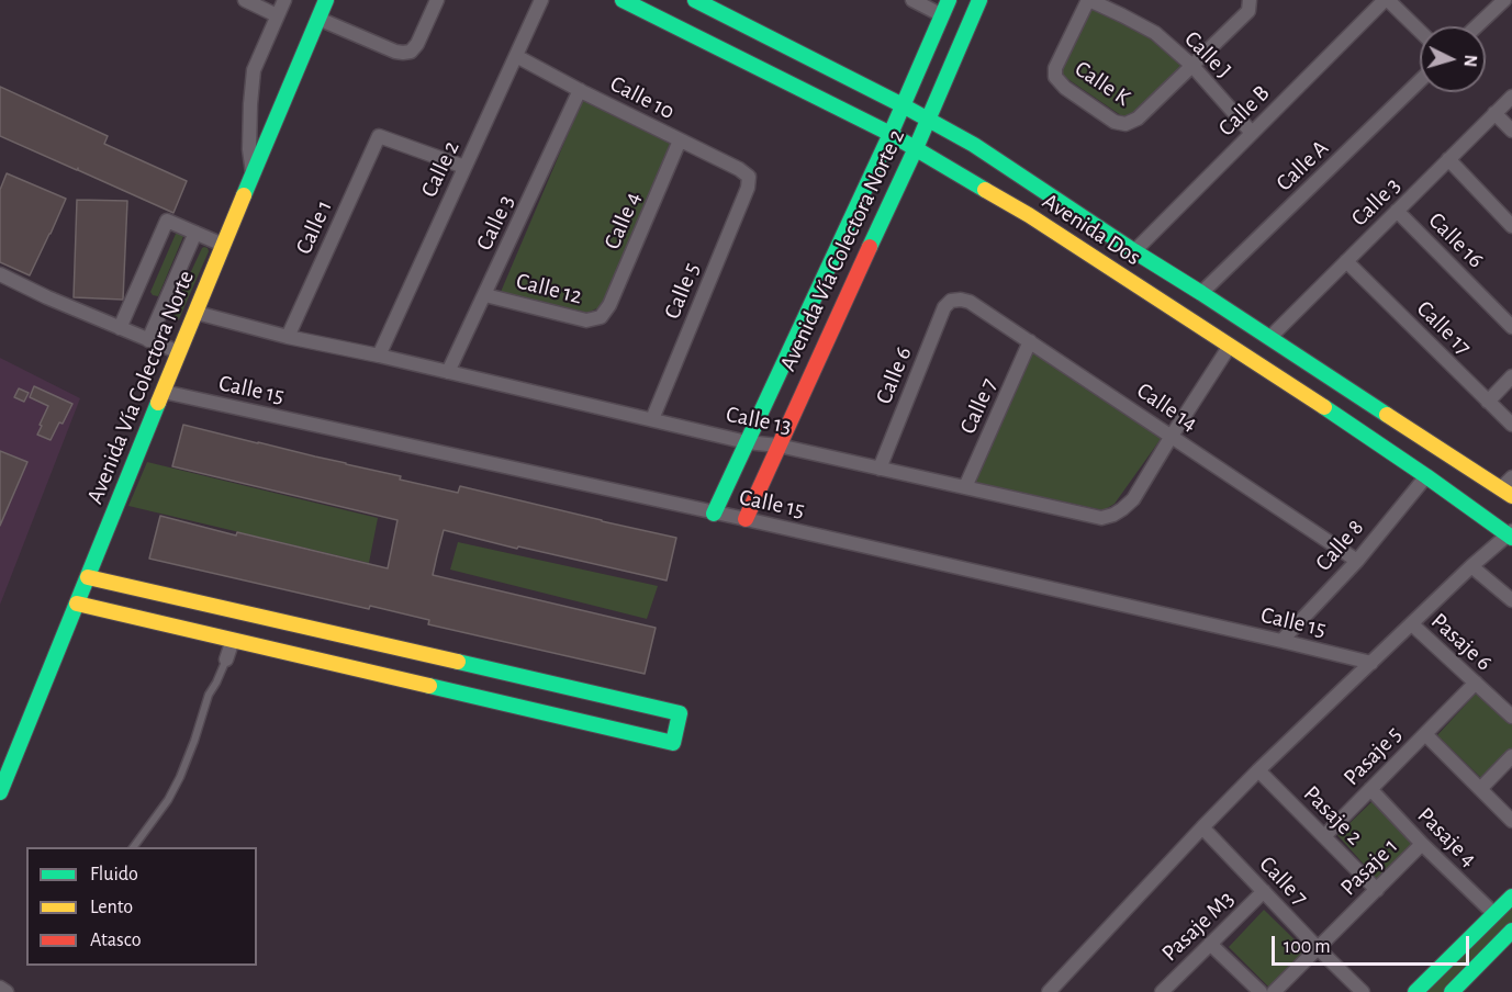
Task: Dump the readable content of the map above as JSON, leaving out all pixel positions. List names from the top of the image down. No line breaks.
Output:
{"streets":{"street":["Calle J","Calle K","Calle 10","Calle B","Calle A","Calle 2","Calle 3","Calle 4","Calle 1","Avenida Dos","Calle 16","Avenida Vía Colectora Norte 2","Calle 12","Calle 5","Calle 17","Calle 6","Avenida Vía Colectora Norte","Calle 15","Calle 7","Calle 14","Calle 13","Calle 8","Pasaje 6","Pasaje 5","Pasaje 2","Pasaje 4","Pasaje 1","Pasaje M3"]},"crossings":[["Calle J","Calle K"],["Calle J","Calle B"],["Calle 10","Calle 2"],["Calle 10","Calle 3"],["Calle 10","Calle 4"],["Calle 10","Calle 5"],["Calle B","Avenida Dos"],["Calle A","Avenida Dos"],["Calle 2","Calle 1"],["Calle 2","Calle 13"],["Calle 3","Avenida Dos"],["Calle 3","Calle 16"],["Calle 3","Calle 12"],["Calle 3","Calle 17"],["Calle 3","Calle 13"],["Calle 4","Calle 12"],["Calle 1","Calle 13"],["Avenida Dos","Avenida Vía Colectora Norte 2"],["Avenida Dos","Calle 13"],["Avenida Dos","Calle 8"],["Avenida Vía Colectora Norte 2","Calle 15"],["Avenida Vía Colectora Norte 2","Calle 13"],["Calle 5","Calle 13"],["Calle 6","Calle 14"],["Calle 6","Calle 13"],["Avenida Vía Colectora Norte","Calle 15"],["Avenida Vía Colectora Norte","Calle 13"],["Calle 15","Calle 8"],["Calle 7","Calle 14"],["Calle 7","Calle 13"],["Calle 7","Pasaje 1"],["Calle 7","Pasaje M3"],["Calle 14","Calle 13"],["Calle 14","Calle 8"],["Pasaje 6","Pasaje 5"],["Pasaje 5","Pasaje 2"],["Pasaje 5","Pasaje 4"],["Pasaje 2","Pasaje 1"],["Pasaje 4","Pasaje 1"]],"legend":["Fluido","Lento","Atasco"],"scale_bar":"100 m","north":"right"}
